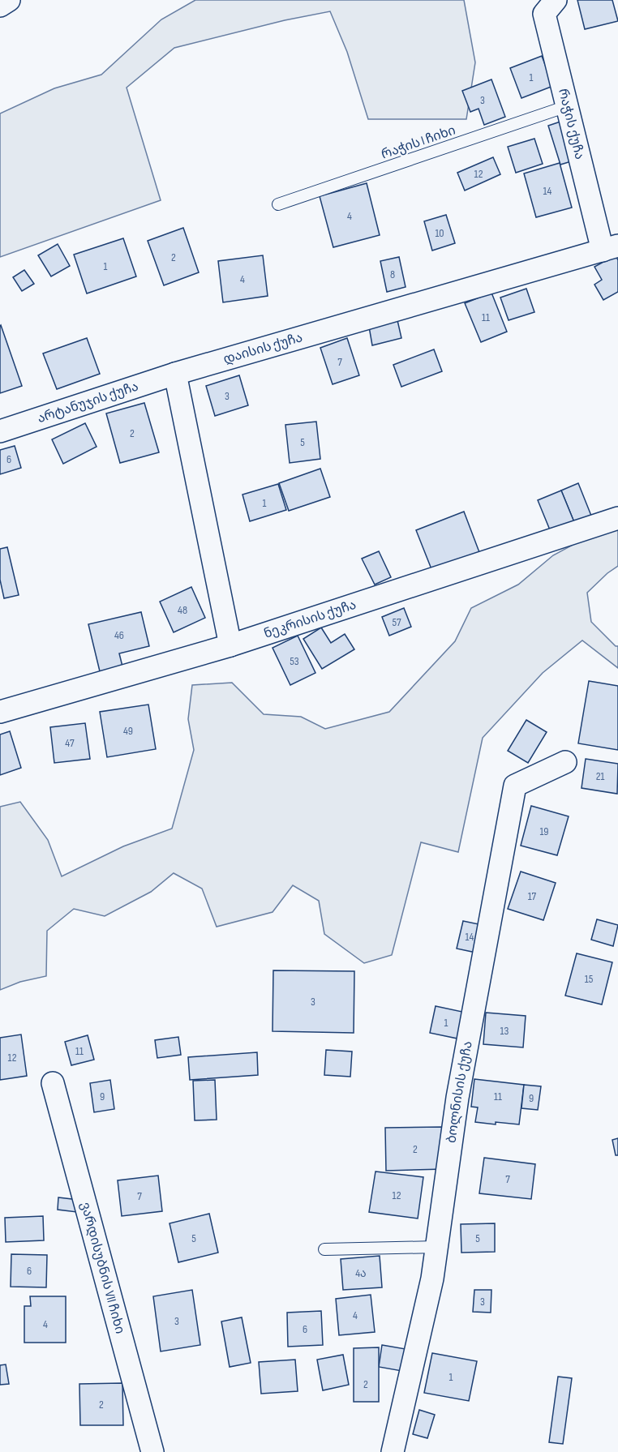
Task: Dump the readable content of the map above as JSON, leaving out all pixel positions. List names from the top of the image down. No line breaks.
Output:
{"streets":{"street":["რაჭის ქუჩა","დაისის ქუჩა","არტანუჯის ქუჩა","ნეკრისის ქუჩა","ბოლნისის ქუჩა","ვარდისუბნის VII ჩიხი"],"lane":["რაჭის I ჩიხი"]},"crossings":[["რაჭის ქუჩა","რაჭის I ჩიხი"],["რაჭის ქუჩა","დაისის ქუჩა"],["დაისის ქუჩა","არტანუჯის ქუჩა"]],"house_numbers":["1","3","12","14","4","10","2","1","8","4","11","7","3","2","5","6","1","48","57","46","53","49","47","21","19","17","14","15","3","1","13","11","12","9","11","9","2","7","12","7","5","5","6","4ა","3","4","3","4","6","1","2","2"]}
